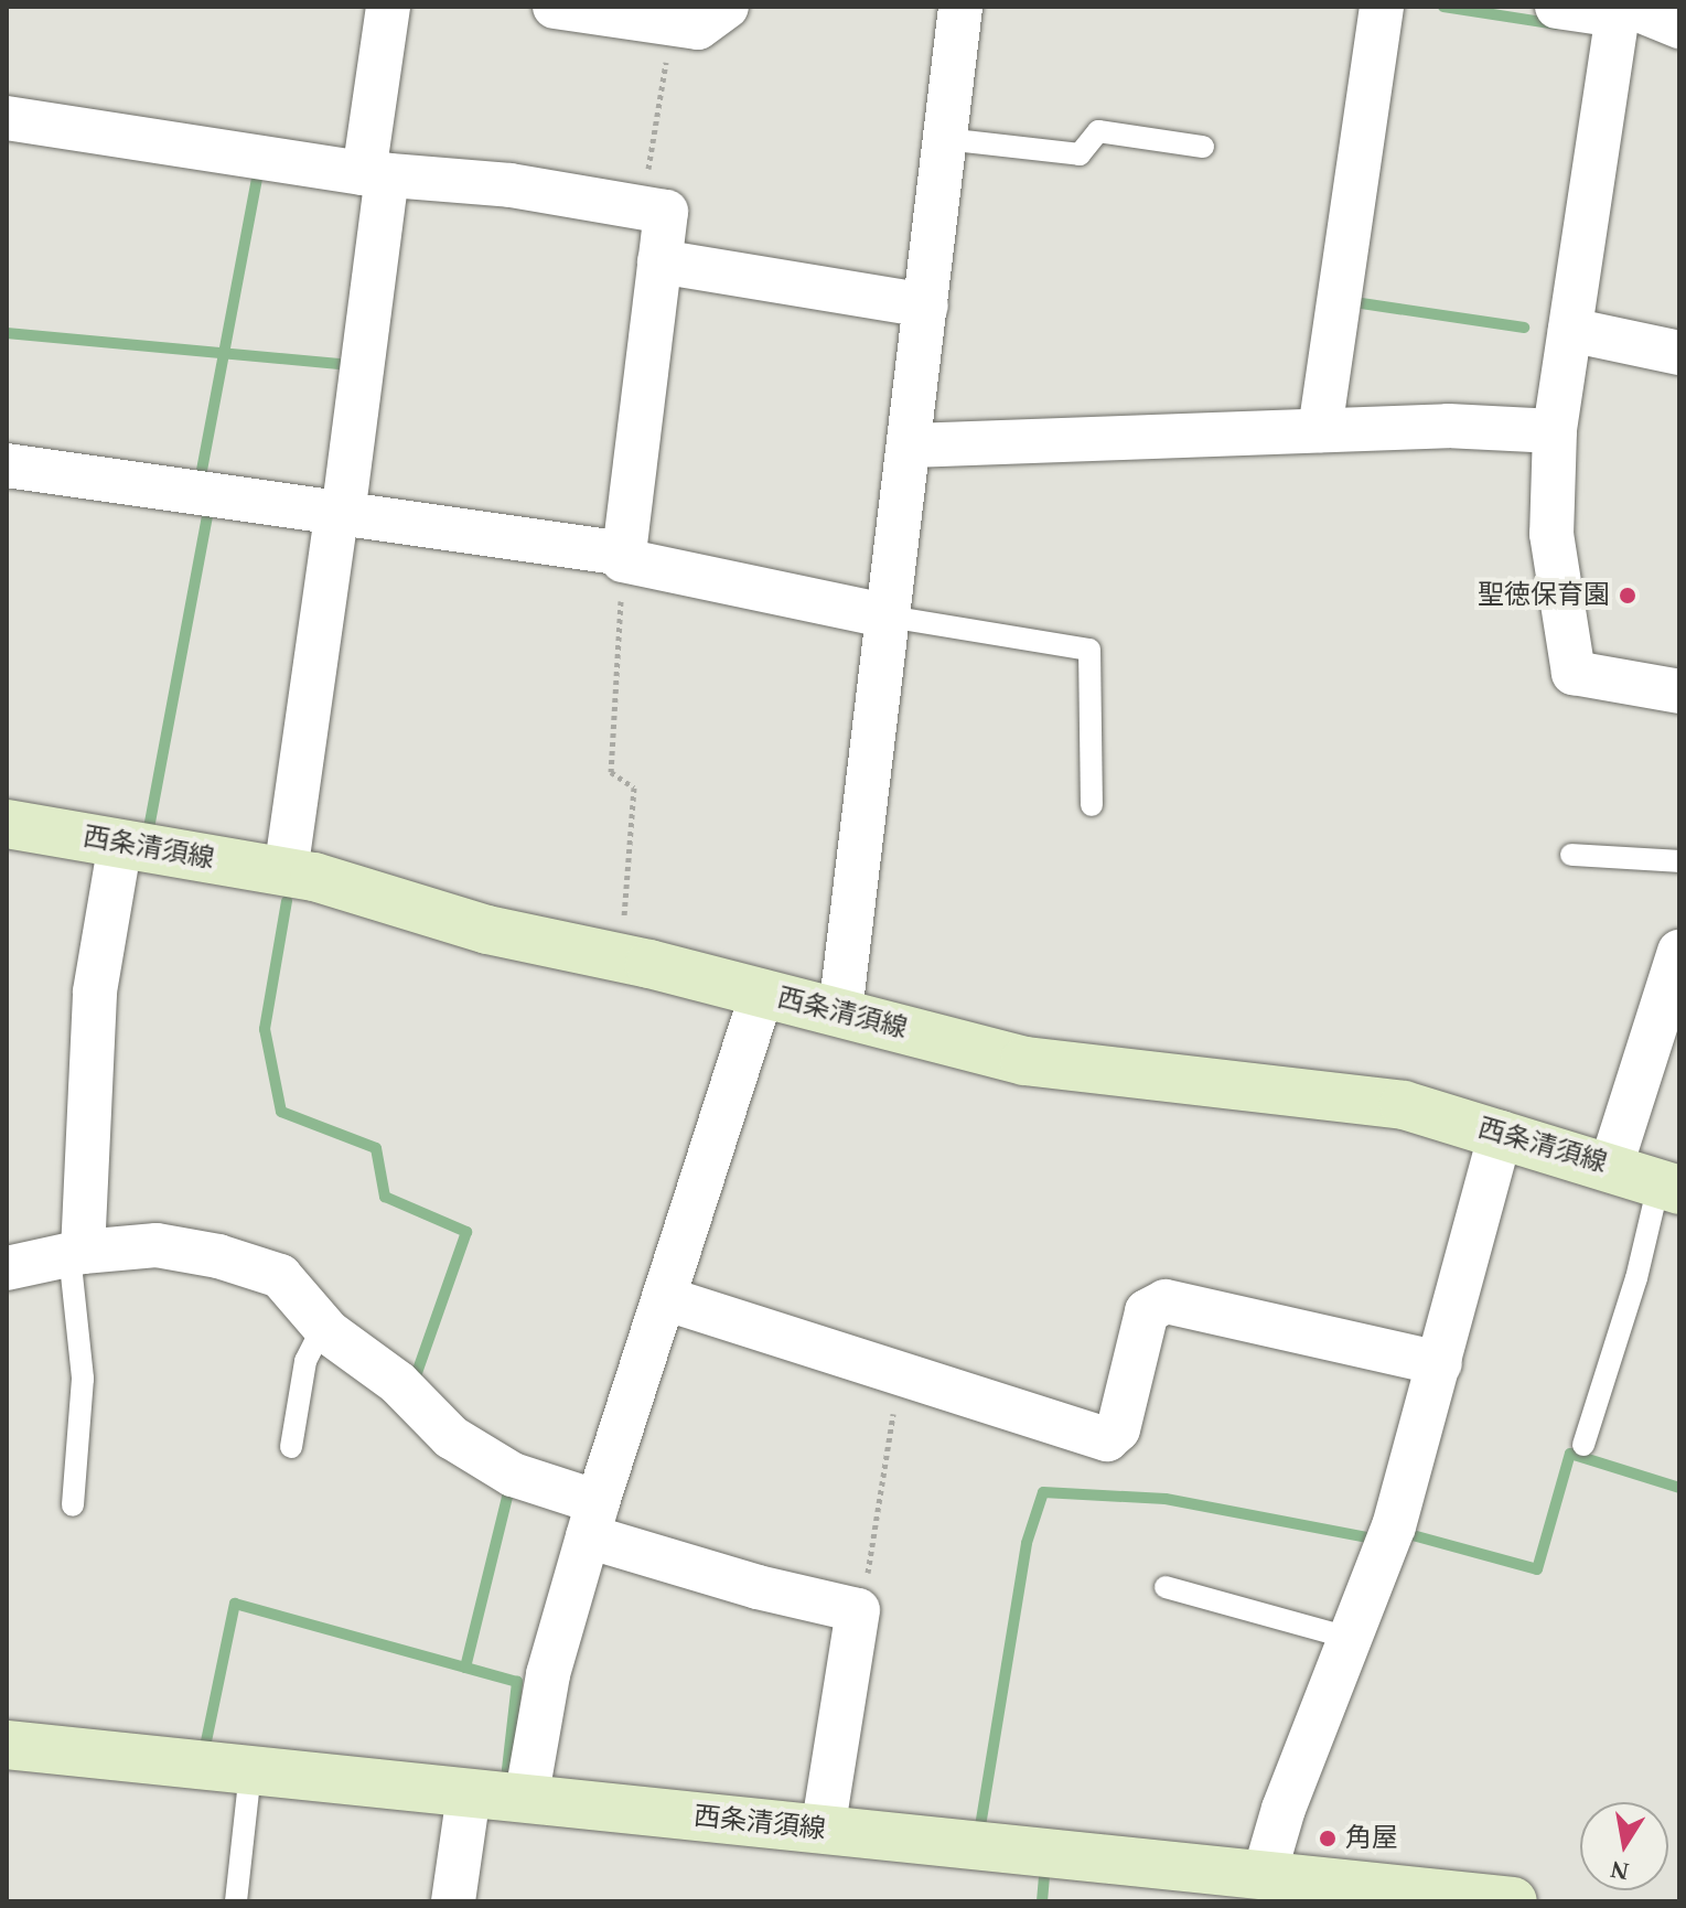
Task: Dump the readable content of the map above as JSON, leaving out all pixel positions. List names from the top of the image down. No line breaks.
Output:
{"streets":{"main road":["西条清須線"]},"places":["聖徳保育園","角屋"],"north":"bottom"}
